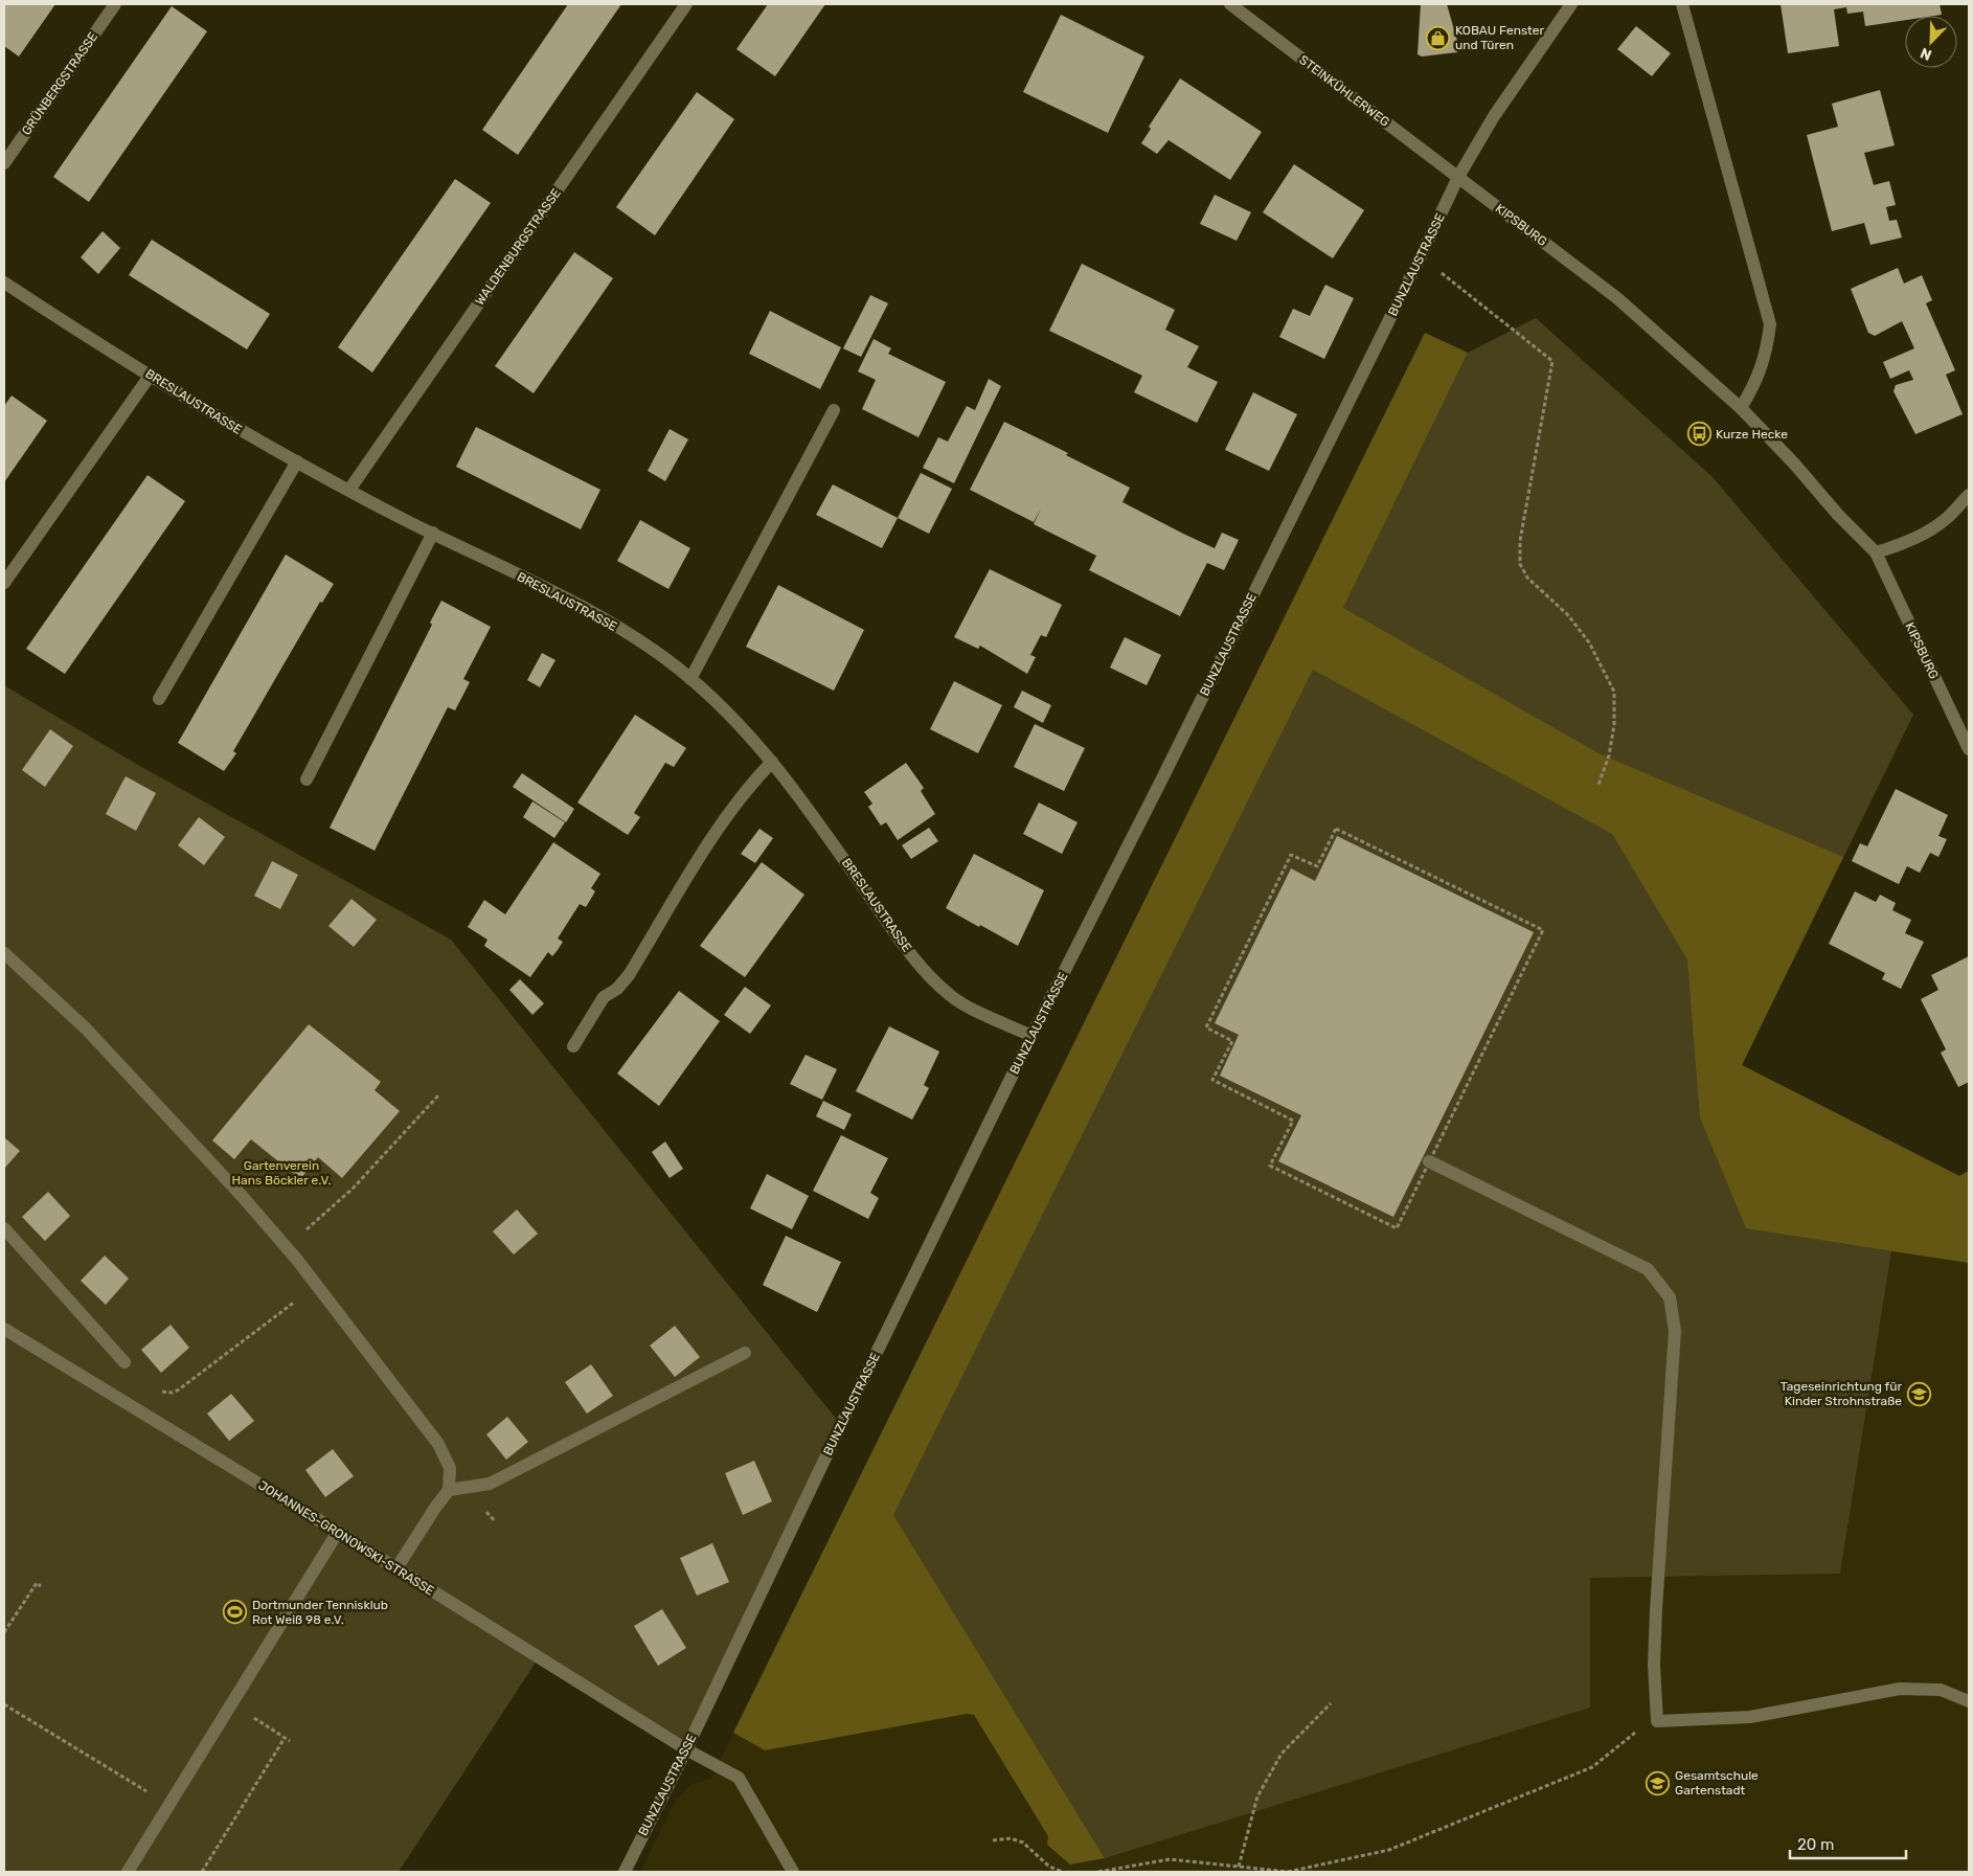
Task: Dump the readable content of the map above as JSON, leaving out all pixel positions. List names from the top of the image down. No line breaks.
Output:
{"streets":{"street":["GRÜNBERGSTRASSE","STEINKÜHLERWEG","KIPSBURG","WALDENBURGSTRASSE","BUNZLAUSTRASSE","BRESLAUSTRASSE","JOHANNES-GRONOWSKI-STRASSE"]},"crossings":[["STEINKÜHLERWEG","KIPSBURG"],["STEINKÜHLERWEG","BUNZLAUSTRASSE"],["KIPSBURG","BUNZLAUSTRASSE"],["WALDENBURGSTRASSE","BRESLAUSTRASSE"],["BUNZLAUSTRASSE","BRESLAUSTRASSE"],["BUNZLAUSTRASSE","JOHANNES-GRONOWSKI-STRASSE"]],"parks":["Gartenverein Hans Böckler e.V."],"places":{"shop":["KOBAU Fenster und Türen"],"bus stop":["Kurze Hecke"],"school or university":["Tageseinrichtung für Kinder Strohnstraße","Gesamtschule Gartenstadt"],"sports":["Dortmunder Tennisklub Rot Weiß 98 e.V."]},"scale_bar":"20 m","north":"bottom left"}
